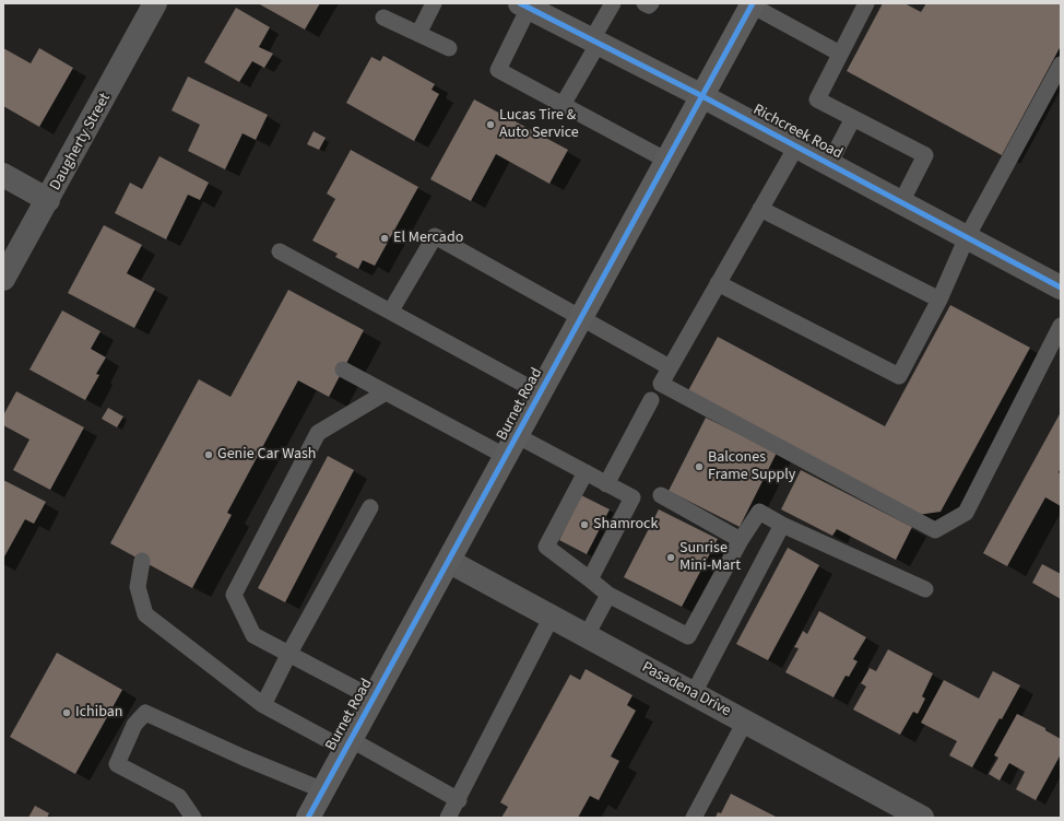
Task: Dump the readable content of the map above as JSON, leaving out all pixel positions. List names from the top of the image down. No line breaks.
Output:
{"streets":{"main road":["Burnet Road"],"street":["Richcreek Road","Daugherty Street","Pasadena Drive"]},"crossings":[["Richcreek Road","Burnet Road"],["Burnet Road","Pasadena Drive"]],"places":["Lucas Tire & Auto Service","El Mercado","Genie Car Wash","Balcones Frame Supply","Shamrock","Sunrise Mini-Mart","Ichiban"]}
